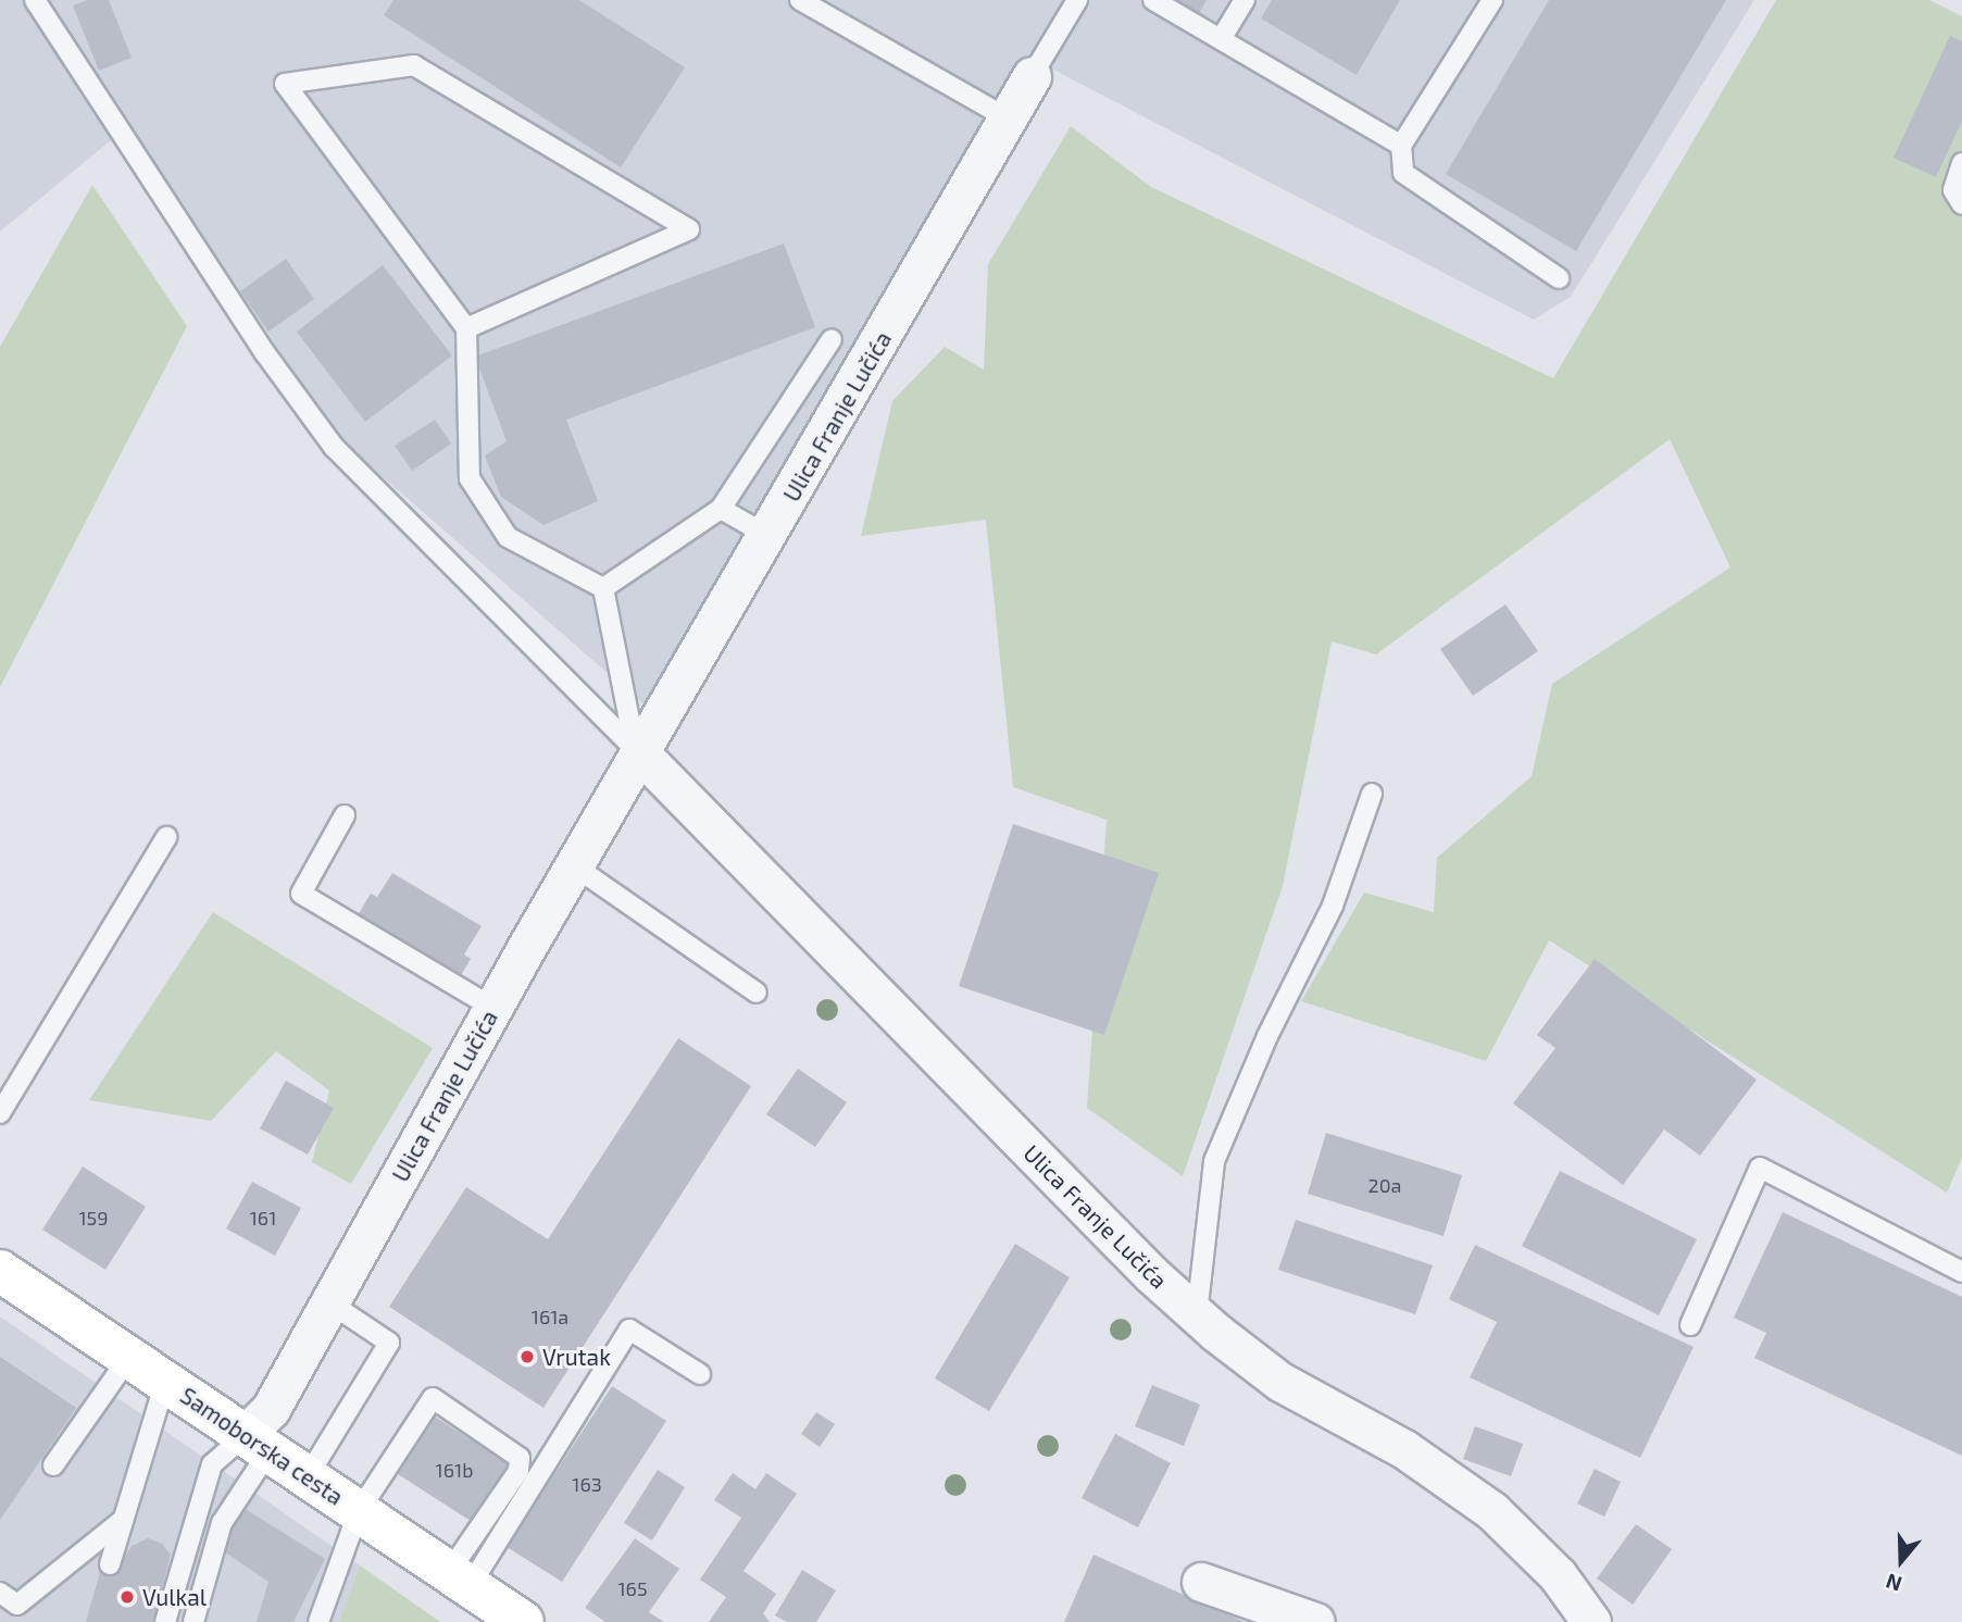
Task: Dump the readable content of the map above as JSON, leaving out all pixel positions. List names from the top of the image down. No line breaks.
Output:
{"streets":{"main road":["Samoborska cesta"],"street":["Ulica Franje Lučića"]},"crossings":[["Ulica Franje Lučića","Samoborska cesta"]],"places":["Vrutak","Vulkal"],"house_numbers":["20a","159","161","161a","161b","163","165"],"north":"bottom"}
